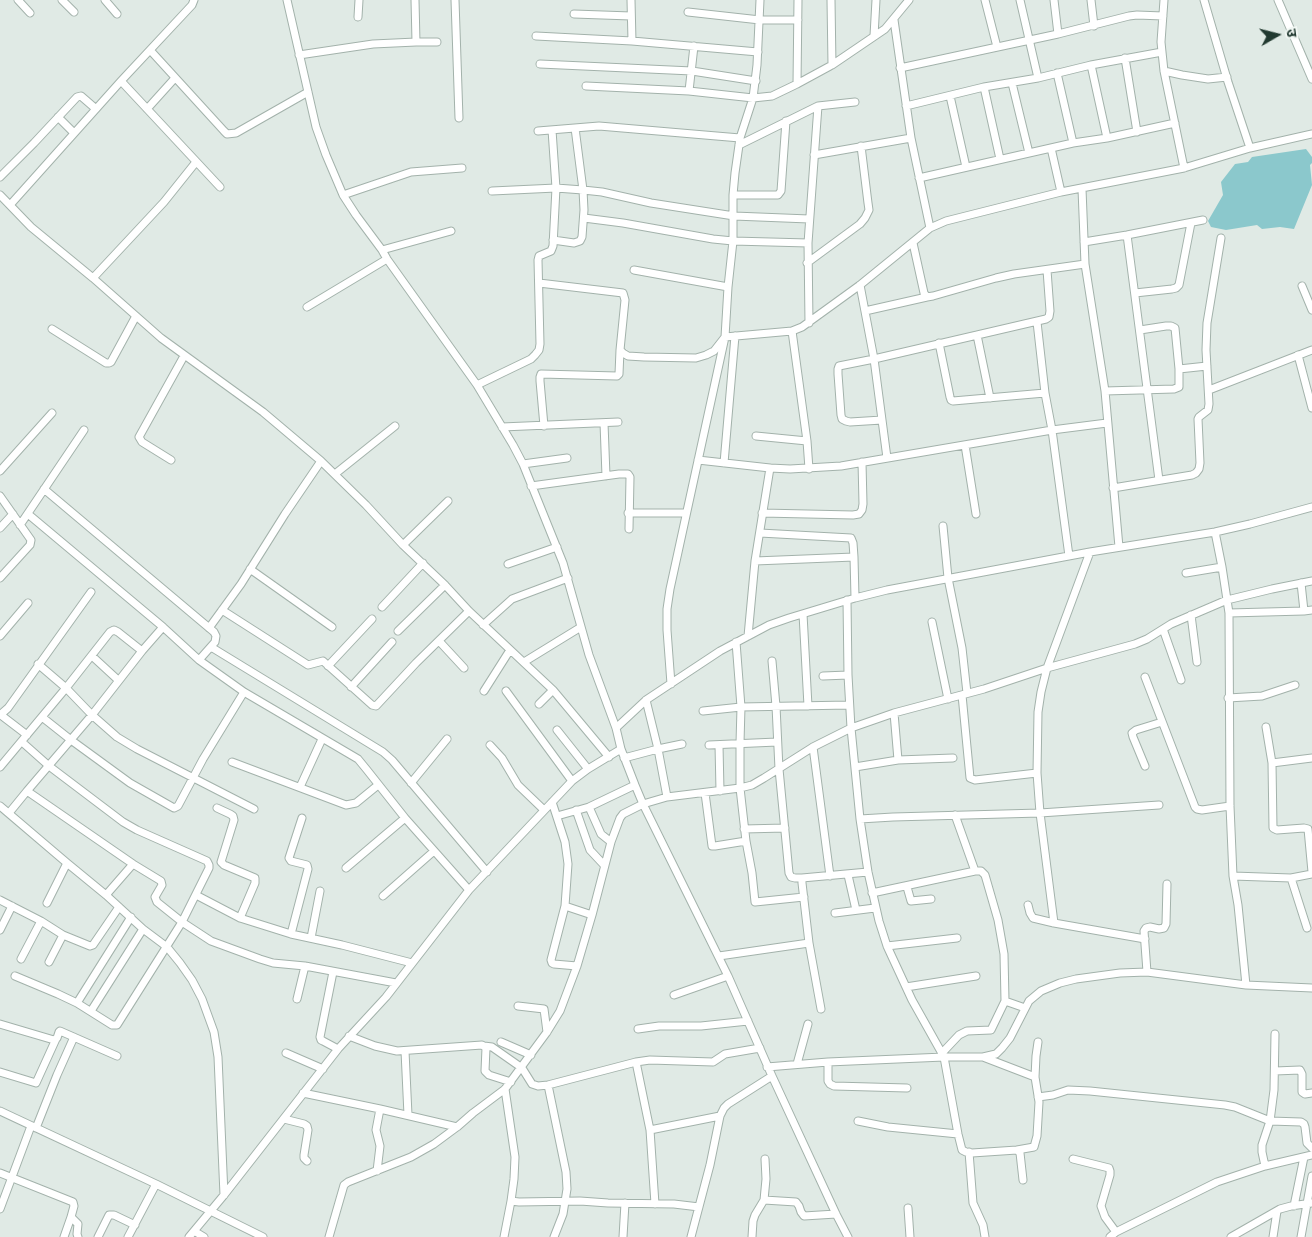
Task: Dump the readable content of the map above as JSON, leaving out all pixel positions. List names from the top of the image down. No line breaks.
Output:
{"north":"right"}
